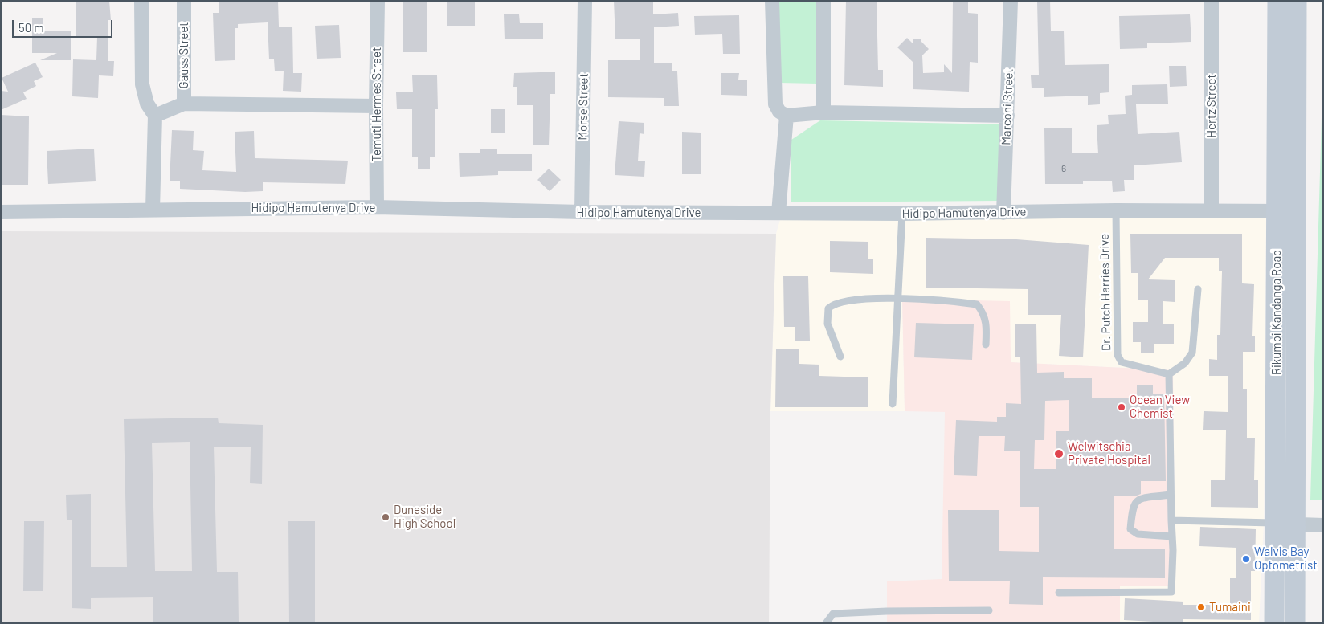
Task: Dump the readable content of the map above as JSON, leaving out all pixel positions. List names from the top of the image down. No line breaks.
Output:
{"streets":{"main road":["Rikumbi Kandanga Road"],"street":["Gauss Street","Temuti Hermes Street","Hertz Street","Morse Street","Marconi Street","Hidipo Hamutenya Drive"],"lane":["Dr. Putch Harries Drive"]},"crossings":[["Temuti Hermes Street","Hidipo Hamutenya Drive"],["Hertz Street","Hidipo Hamutenya Drive"],["Morse Street","Hidipo Hamutenya Drive"],["Marconi Street","Hidipo Hamutenya Drive"],["Hidipo Hamutenya Drive","Dr. Putch Harries Drive"],["Hidipo Hamutenya Drive","Rikumbi Kandanga Road"]],"places":["Ocean View Chemist","Welwitschia Private Hospital","Duneside High School","Walvis Bay Optometrist","Tumaini"],"house_numbers":["6"],"scale_bar":"50 m"}
